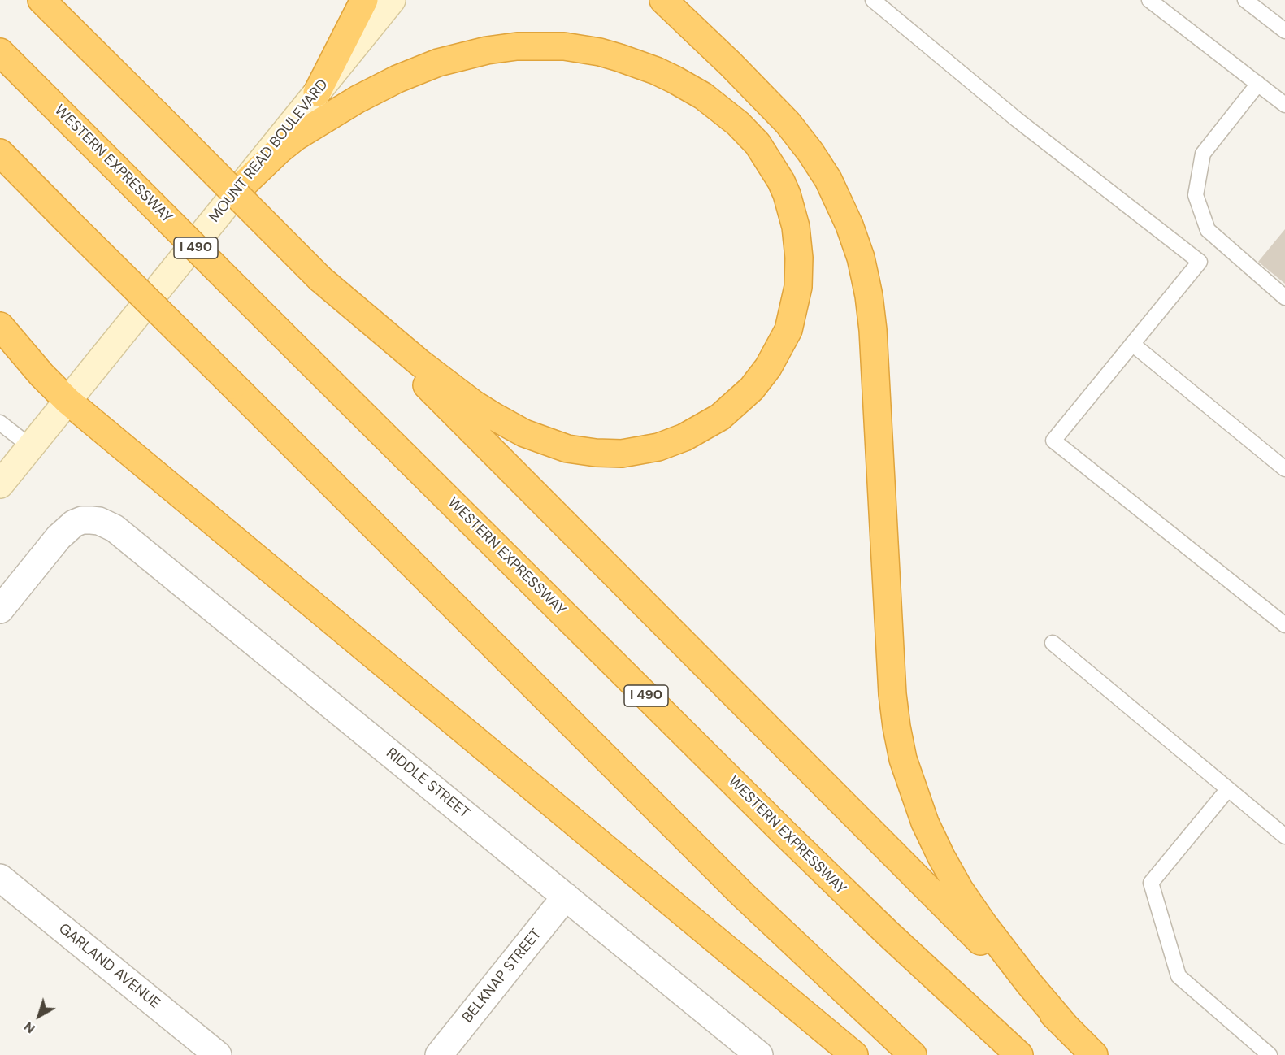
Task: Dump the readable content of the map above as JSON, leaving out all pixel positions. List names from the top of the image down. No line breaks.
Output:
{"streets":{"highway":["WESTERN EXPRESSWAY","I 490"],"main road":["MOUNT READ BOULEVARD"],"street":["RIDDLE STREET","GARLAND AVENUE","BELKNAP STREET"]},"crossings":[["RIDDLE STREET","BELKNAP STREET"]],"north":"bottom left"}
